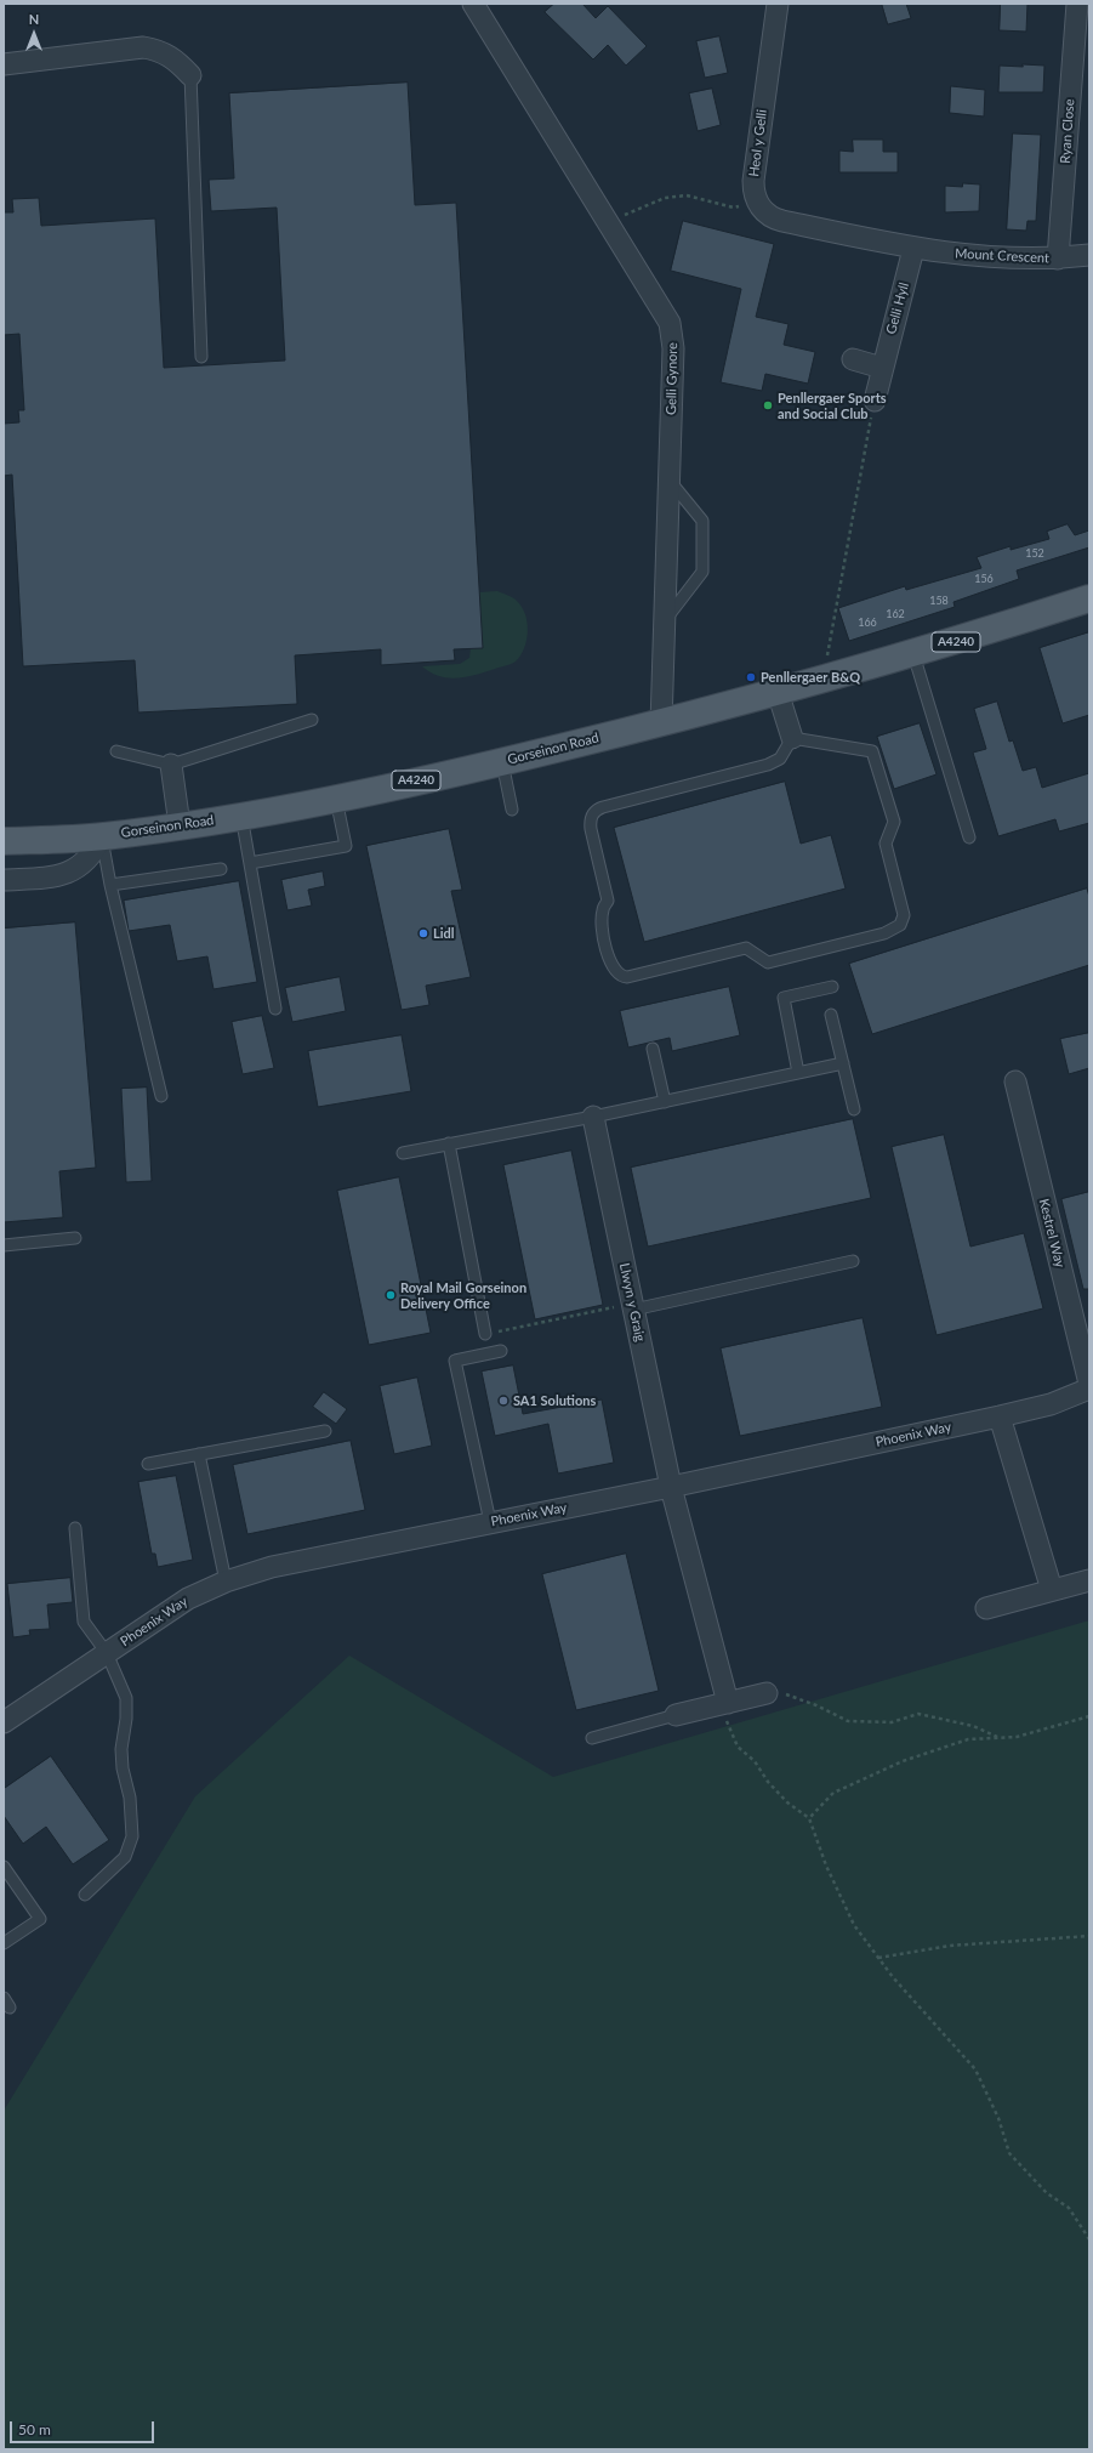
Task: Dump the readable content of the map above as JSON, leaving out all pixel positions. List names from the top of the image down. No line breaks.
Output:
{"streets":{"main road":["A4240","Gorseinon Road"],"street":["Ryan Close","Heol y Gelli","Mount Crescent","Gelli Hyll","Gelli Gynore","Kestrel Way","Llwyn y Graig","Phoenix Way"]},"crossings":[["Ryan Close","Mount Crescent"],["Mount Crescent","Gelli Hyll"],["Gelli Gynore","Gorseinon Road"],["Llwyn y Graig","Phoenix Way"]],"places":["Penllergaer Sports and Social Club","Penllergaer B&Q","Lidl","Royal Mail Gorseinon Delivery Office","SA1 Solutions"],"house_numbers":["152","156","158","162","166"],"scale_bar":"50 m","north":"top"}
